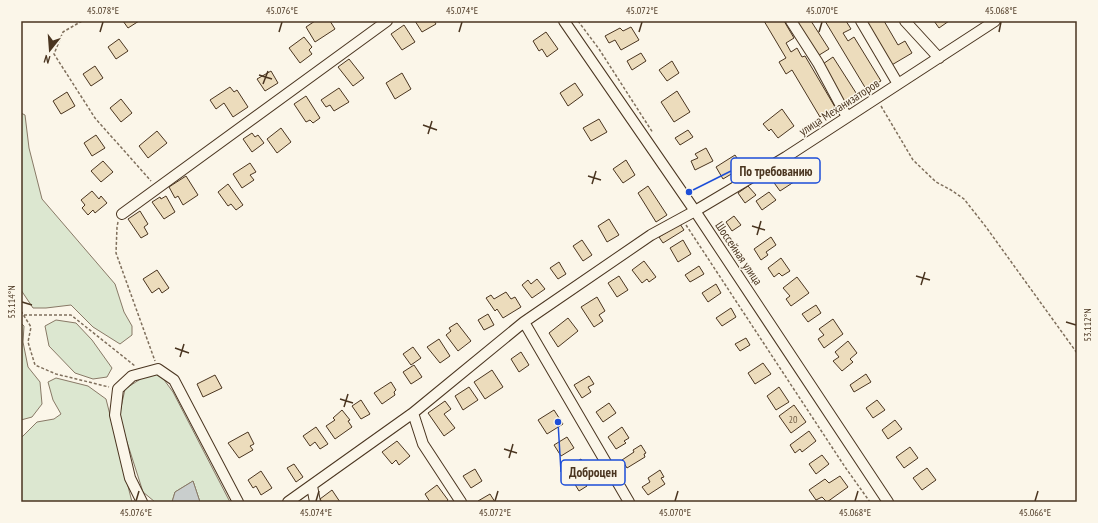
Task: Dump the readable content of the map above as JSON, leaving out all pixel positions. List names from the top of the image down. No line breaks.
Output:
{"streets":{"street":["улица Механизаторов","Шоссейная улица"]},"crossings":[["улица Механизаторов","Шоссейная улица"]],"places":["По требованию","Доброцен"],"house_numbers":["20"],"north":"bottom","coordinates":["45.078°E","45.076°E","45.074°E","45.072°E","45.070°E","45.068°E","53.114°N","53.112°N","45.066°E"]}
